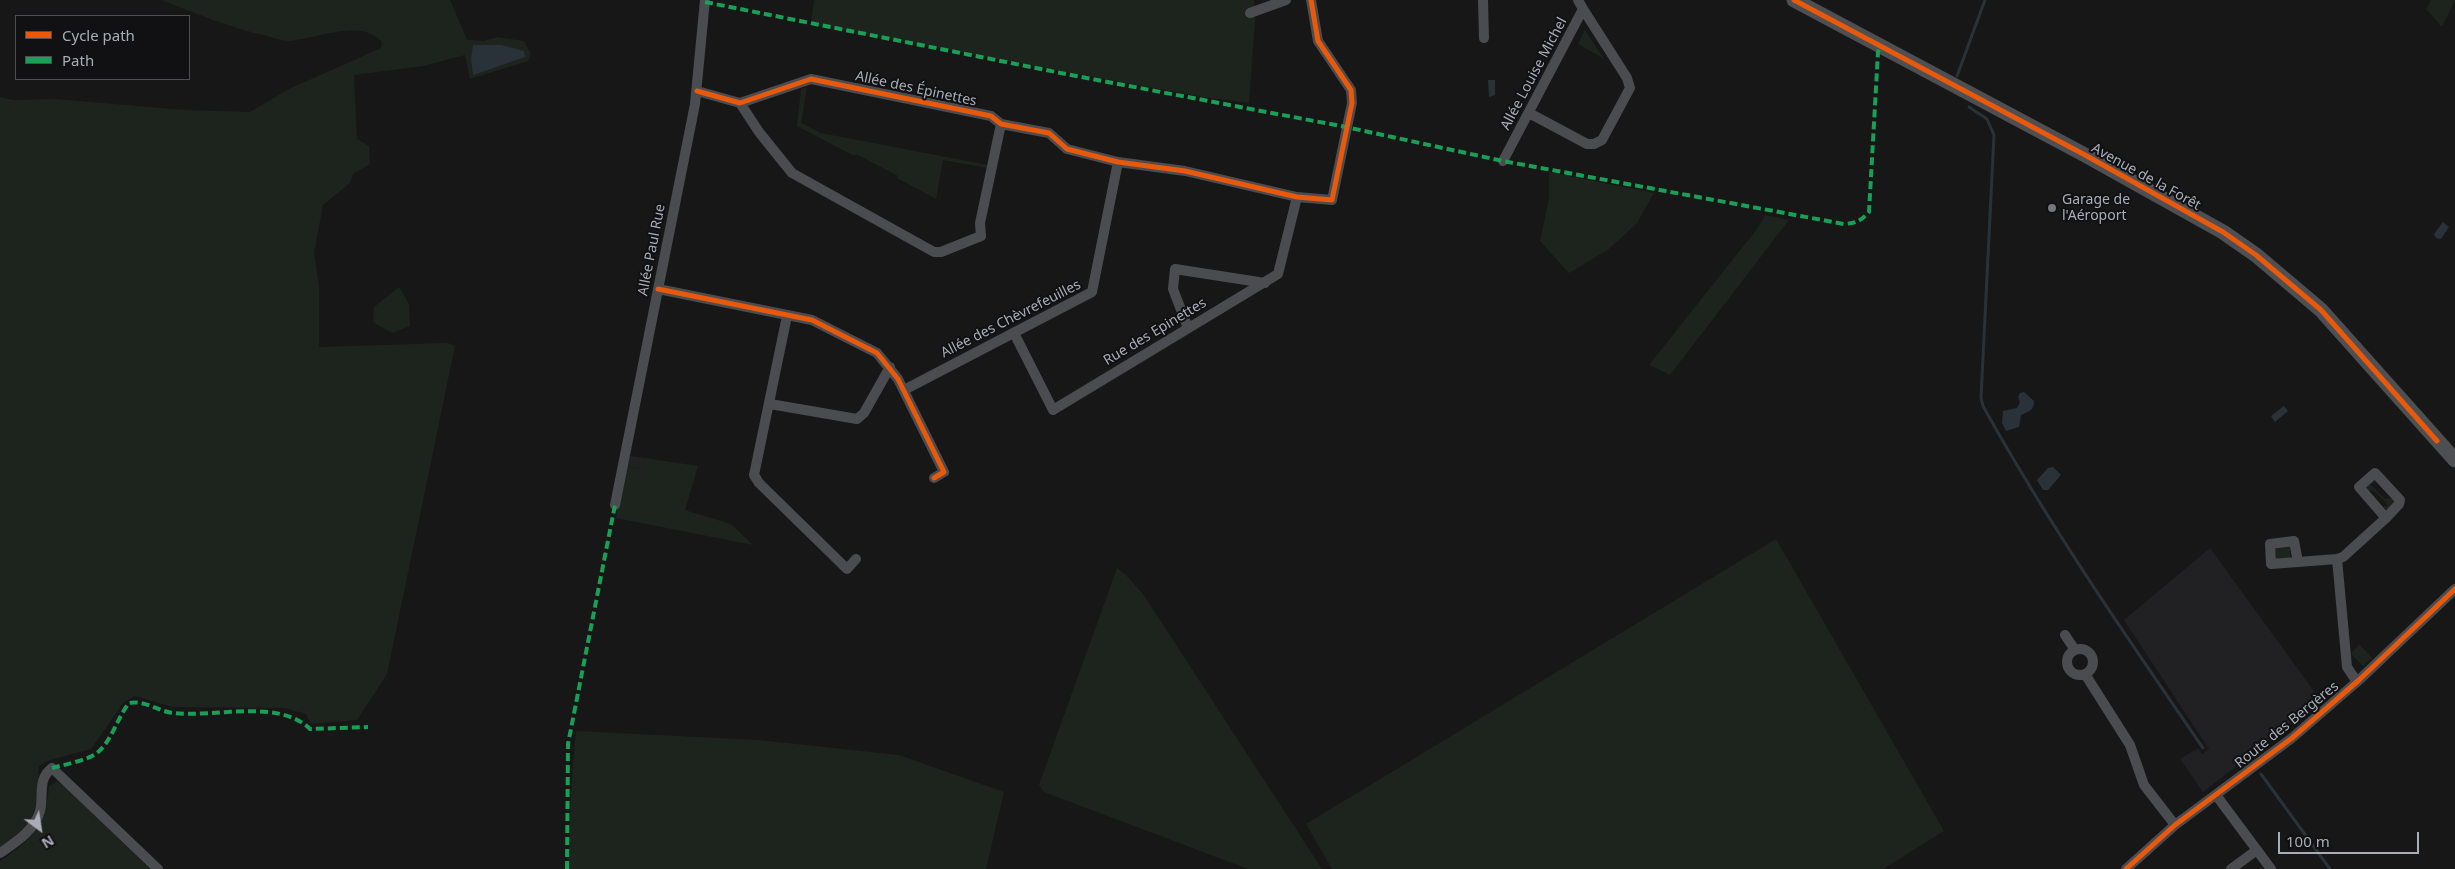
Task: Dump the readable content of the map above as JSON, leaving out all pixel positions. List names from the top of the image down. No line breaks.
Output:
{"streets":{"main road":["Avenue de la Forêt"],"street":["Allée Louise Michel","Allée des Épinettes","Allée Paul Rue","Allée des Chèvrefeuilles","Rue des Epinettes","Route des Bergères"]},"crossings":[["Allée des Épinettes","Allée des Chèvrefeuilles"],["Allée des Épinettes","Rue des Epinettes"],["Allée des Chèvrefeuilles","Rue des Epinettes"]],"places":["Garage de l'Aéroport"],"legend":["Cycle path","Path"],"scale_bar":"100 m","north":"bottom right"}
